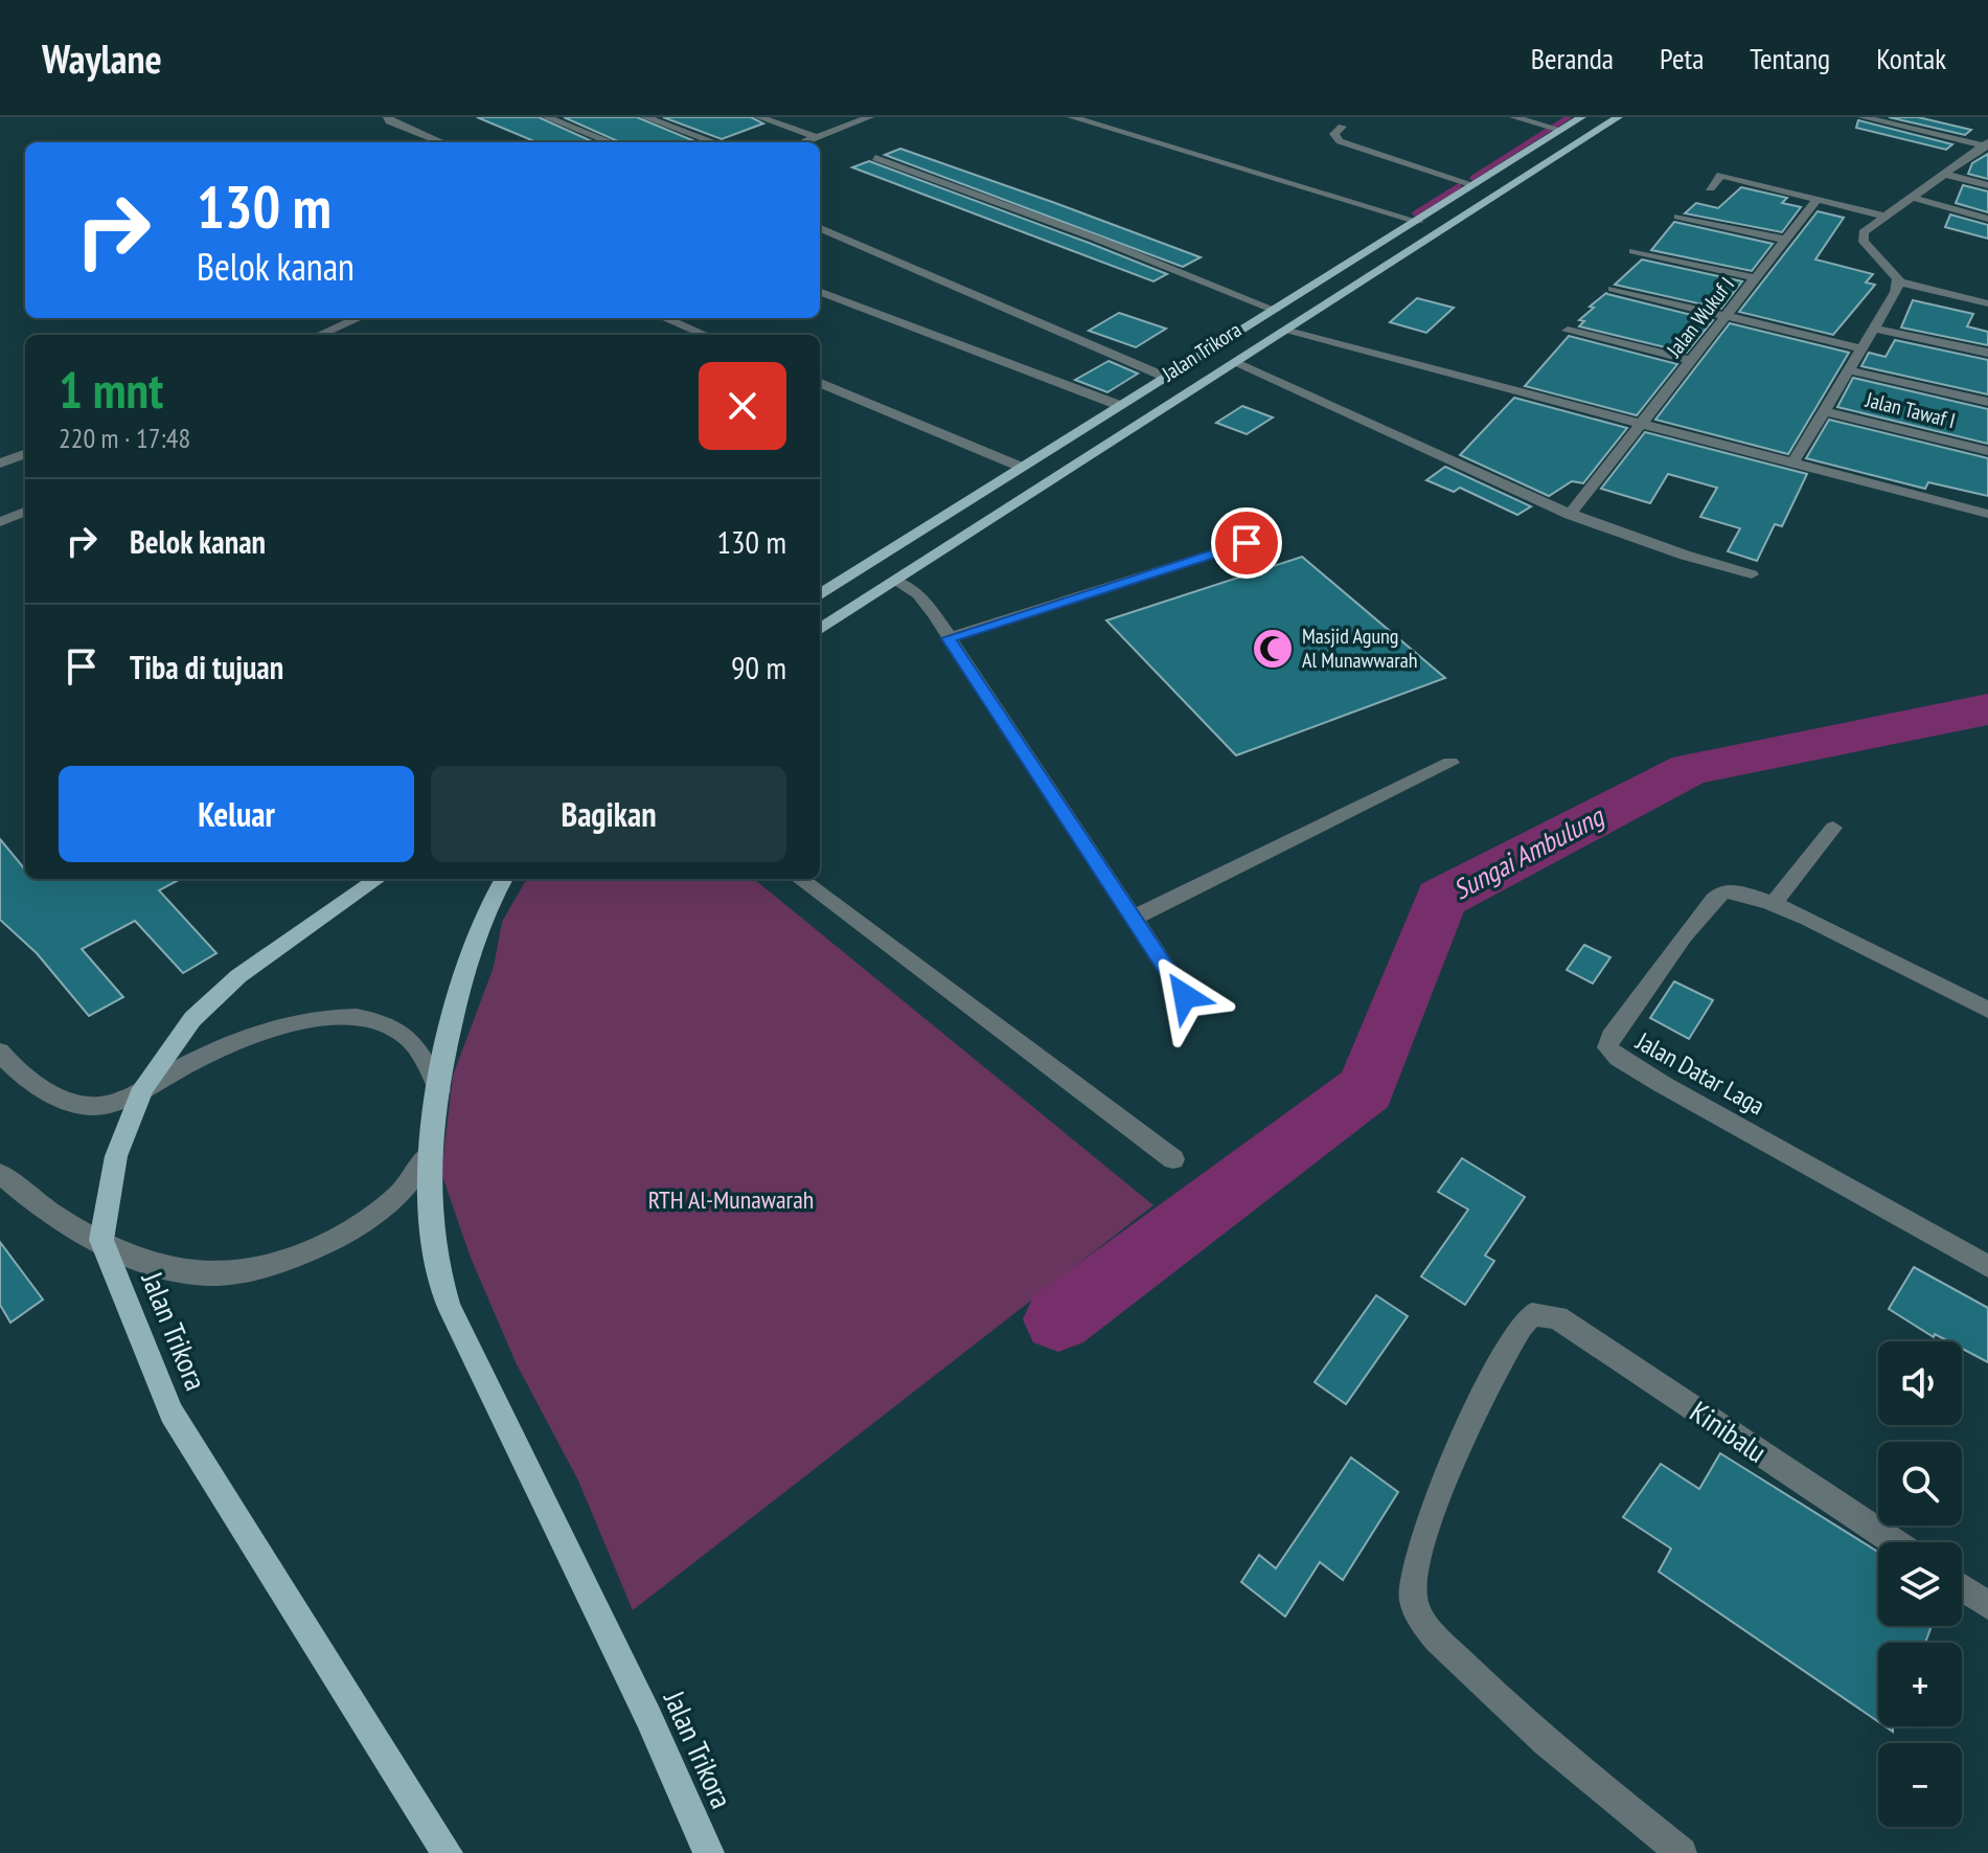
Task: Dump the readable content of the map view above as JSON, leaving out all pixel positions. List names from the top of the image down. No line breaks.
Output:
{"streets":{"main road":["Jalan Trikora"],"street":["Jalan Wukuf I","Jalan Tawaf I","Jalan Datar Laga","Kinibalu"]},"water":["Sungai Ambulung"],"parks":["RTH Al-Munawarah"],"places":{"mosque":["Masjid Agung Al Munawwarah"]},"page":{"header":"Waylane","nav":["Beranda","Peta","Tentang","Kontak"],"turn":["130 m","Belok kanan"],"heading":["1 mnt","220 m · 17:48"],"list":[{"name":"Belok kanan","value":"130 m"},{"name":"Tiba di tujuan","value":"90 m"}],"buttons":["Keluar","Bagikan"],"map_buttons":["+","−"]}}
